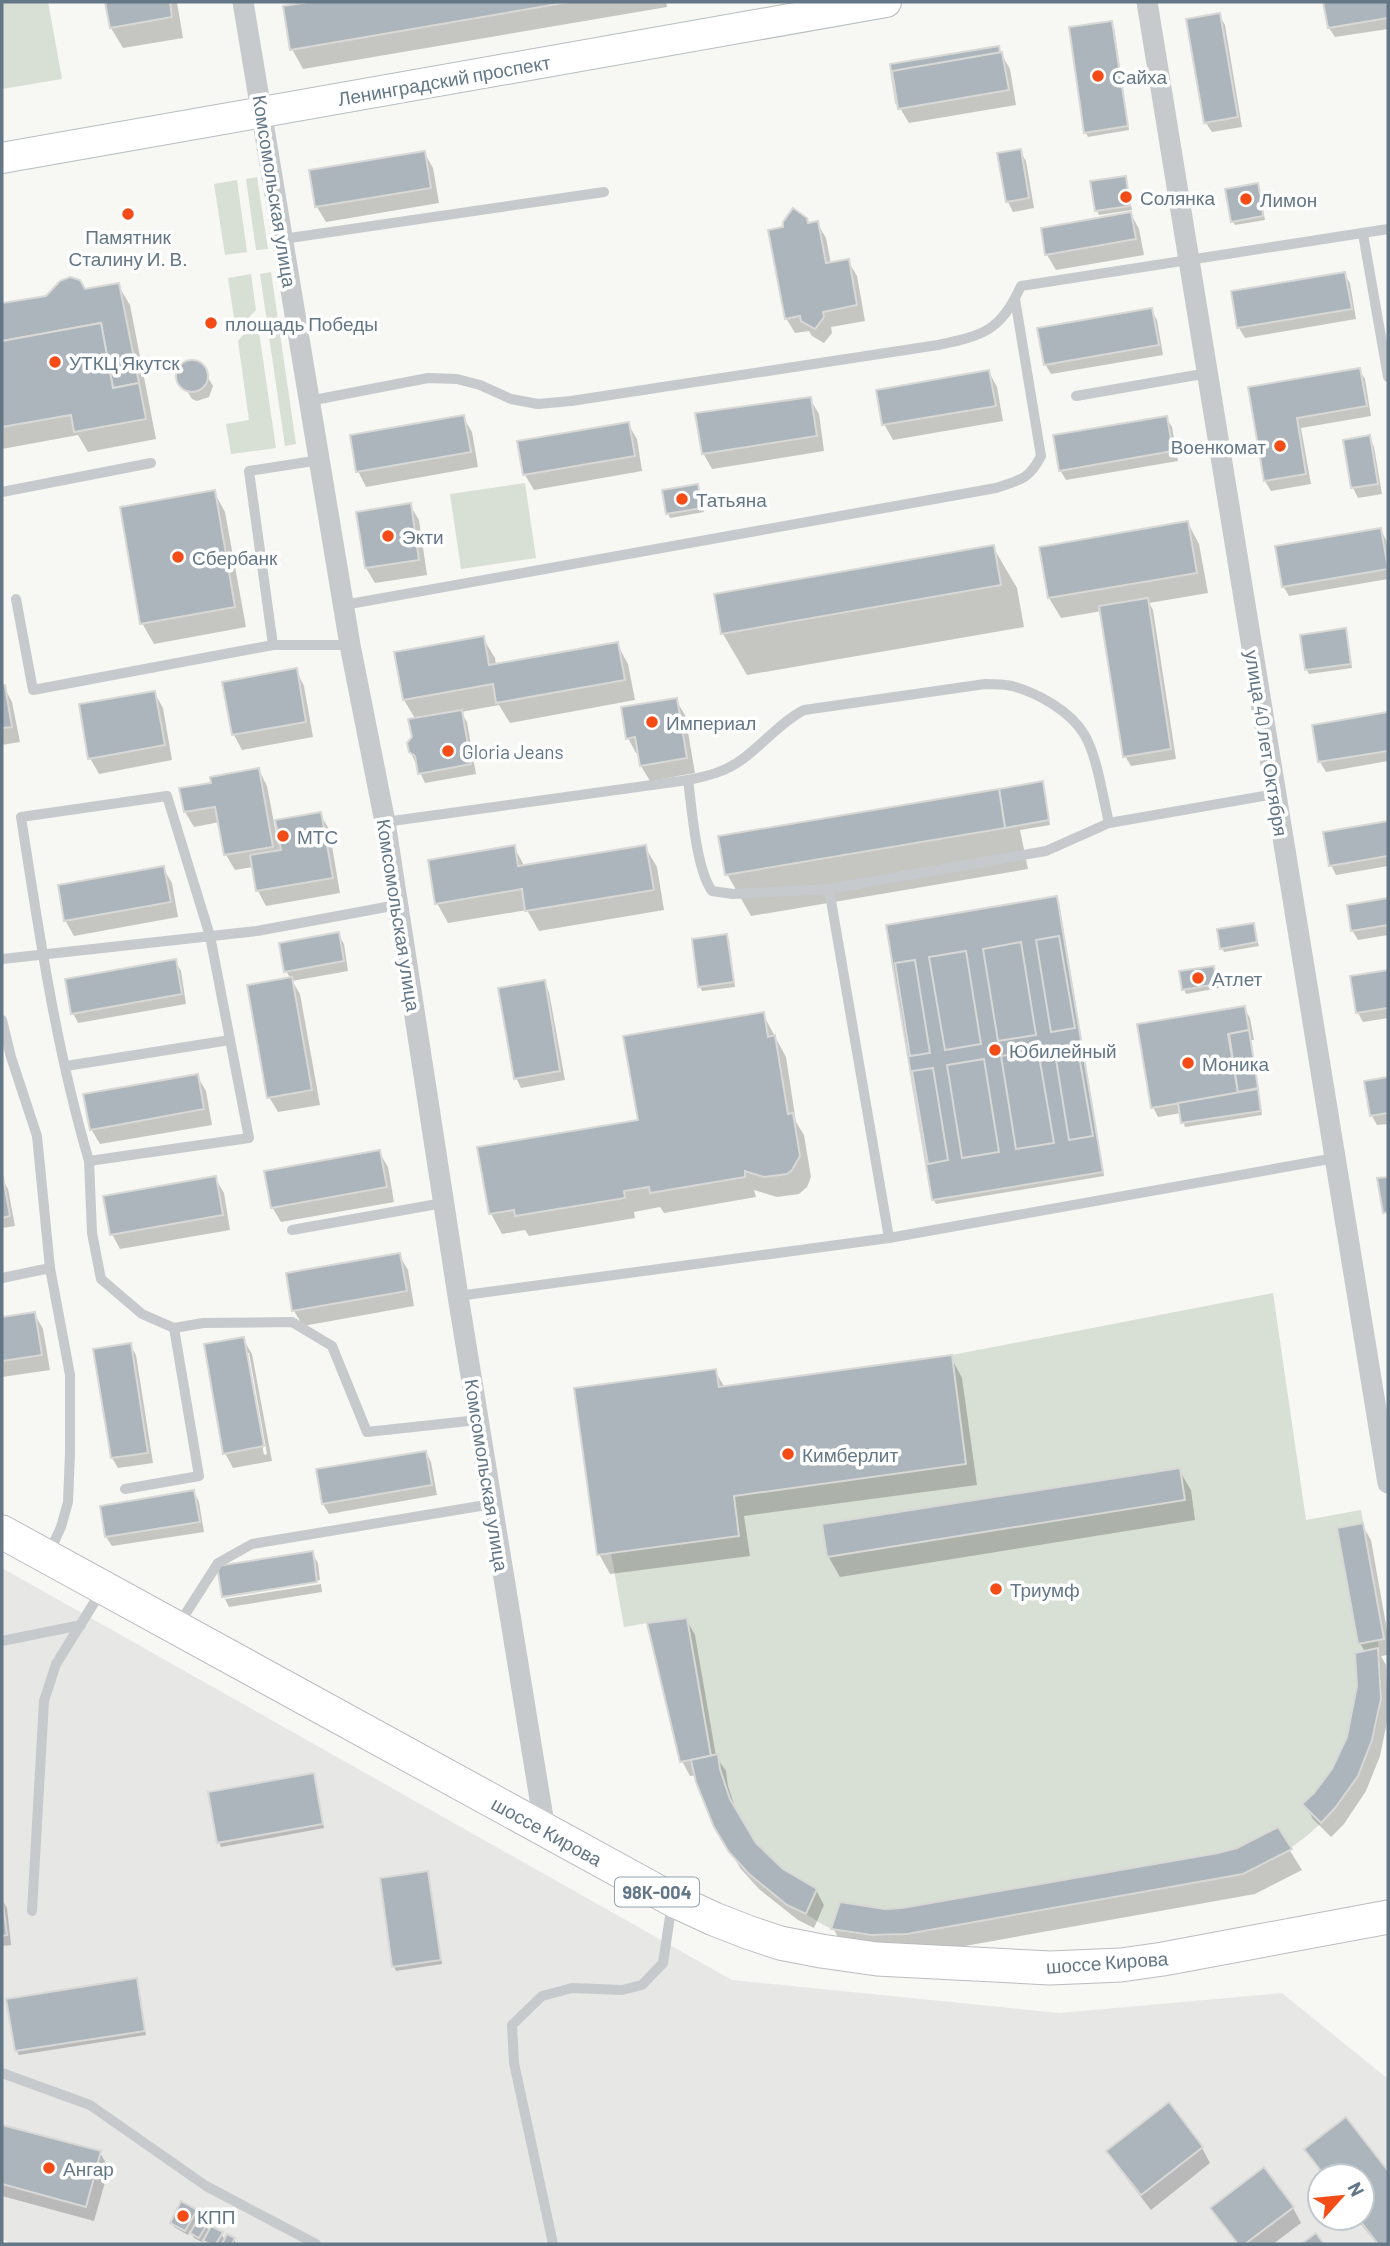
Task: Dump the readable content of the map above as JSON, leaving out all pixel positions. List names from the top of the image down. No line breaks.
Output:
{"streets":{"main road":["Ленинградский проспект","шоссе Кирова","98К-004"],"street":["Комсомольская улица","улица 40 лет Октября"]},"crossings":[["Ленинградский проспект","Комсомольская улица"],["Комсомольская улица","шоссе Кирова"]],"places":["Сайха","Солянка","Лимон","Памятник Сталину И. В.","площадь Победы","УТКЦ Якутск","Военкомат","Татьяна","Экти","Сбербанк","Империал","Gloria Jeans","МТС","Атлет","Юбилейный","Моника","Кимберлит","Триумф","Ангар","КПП"],"north":"top right"}
